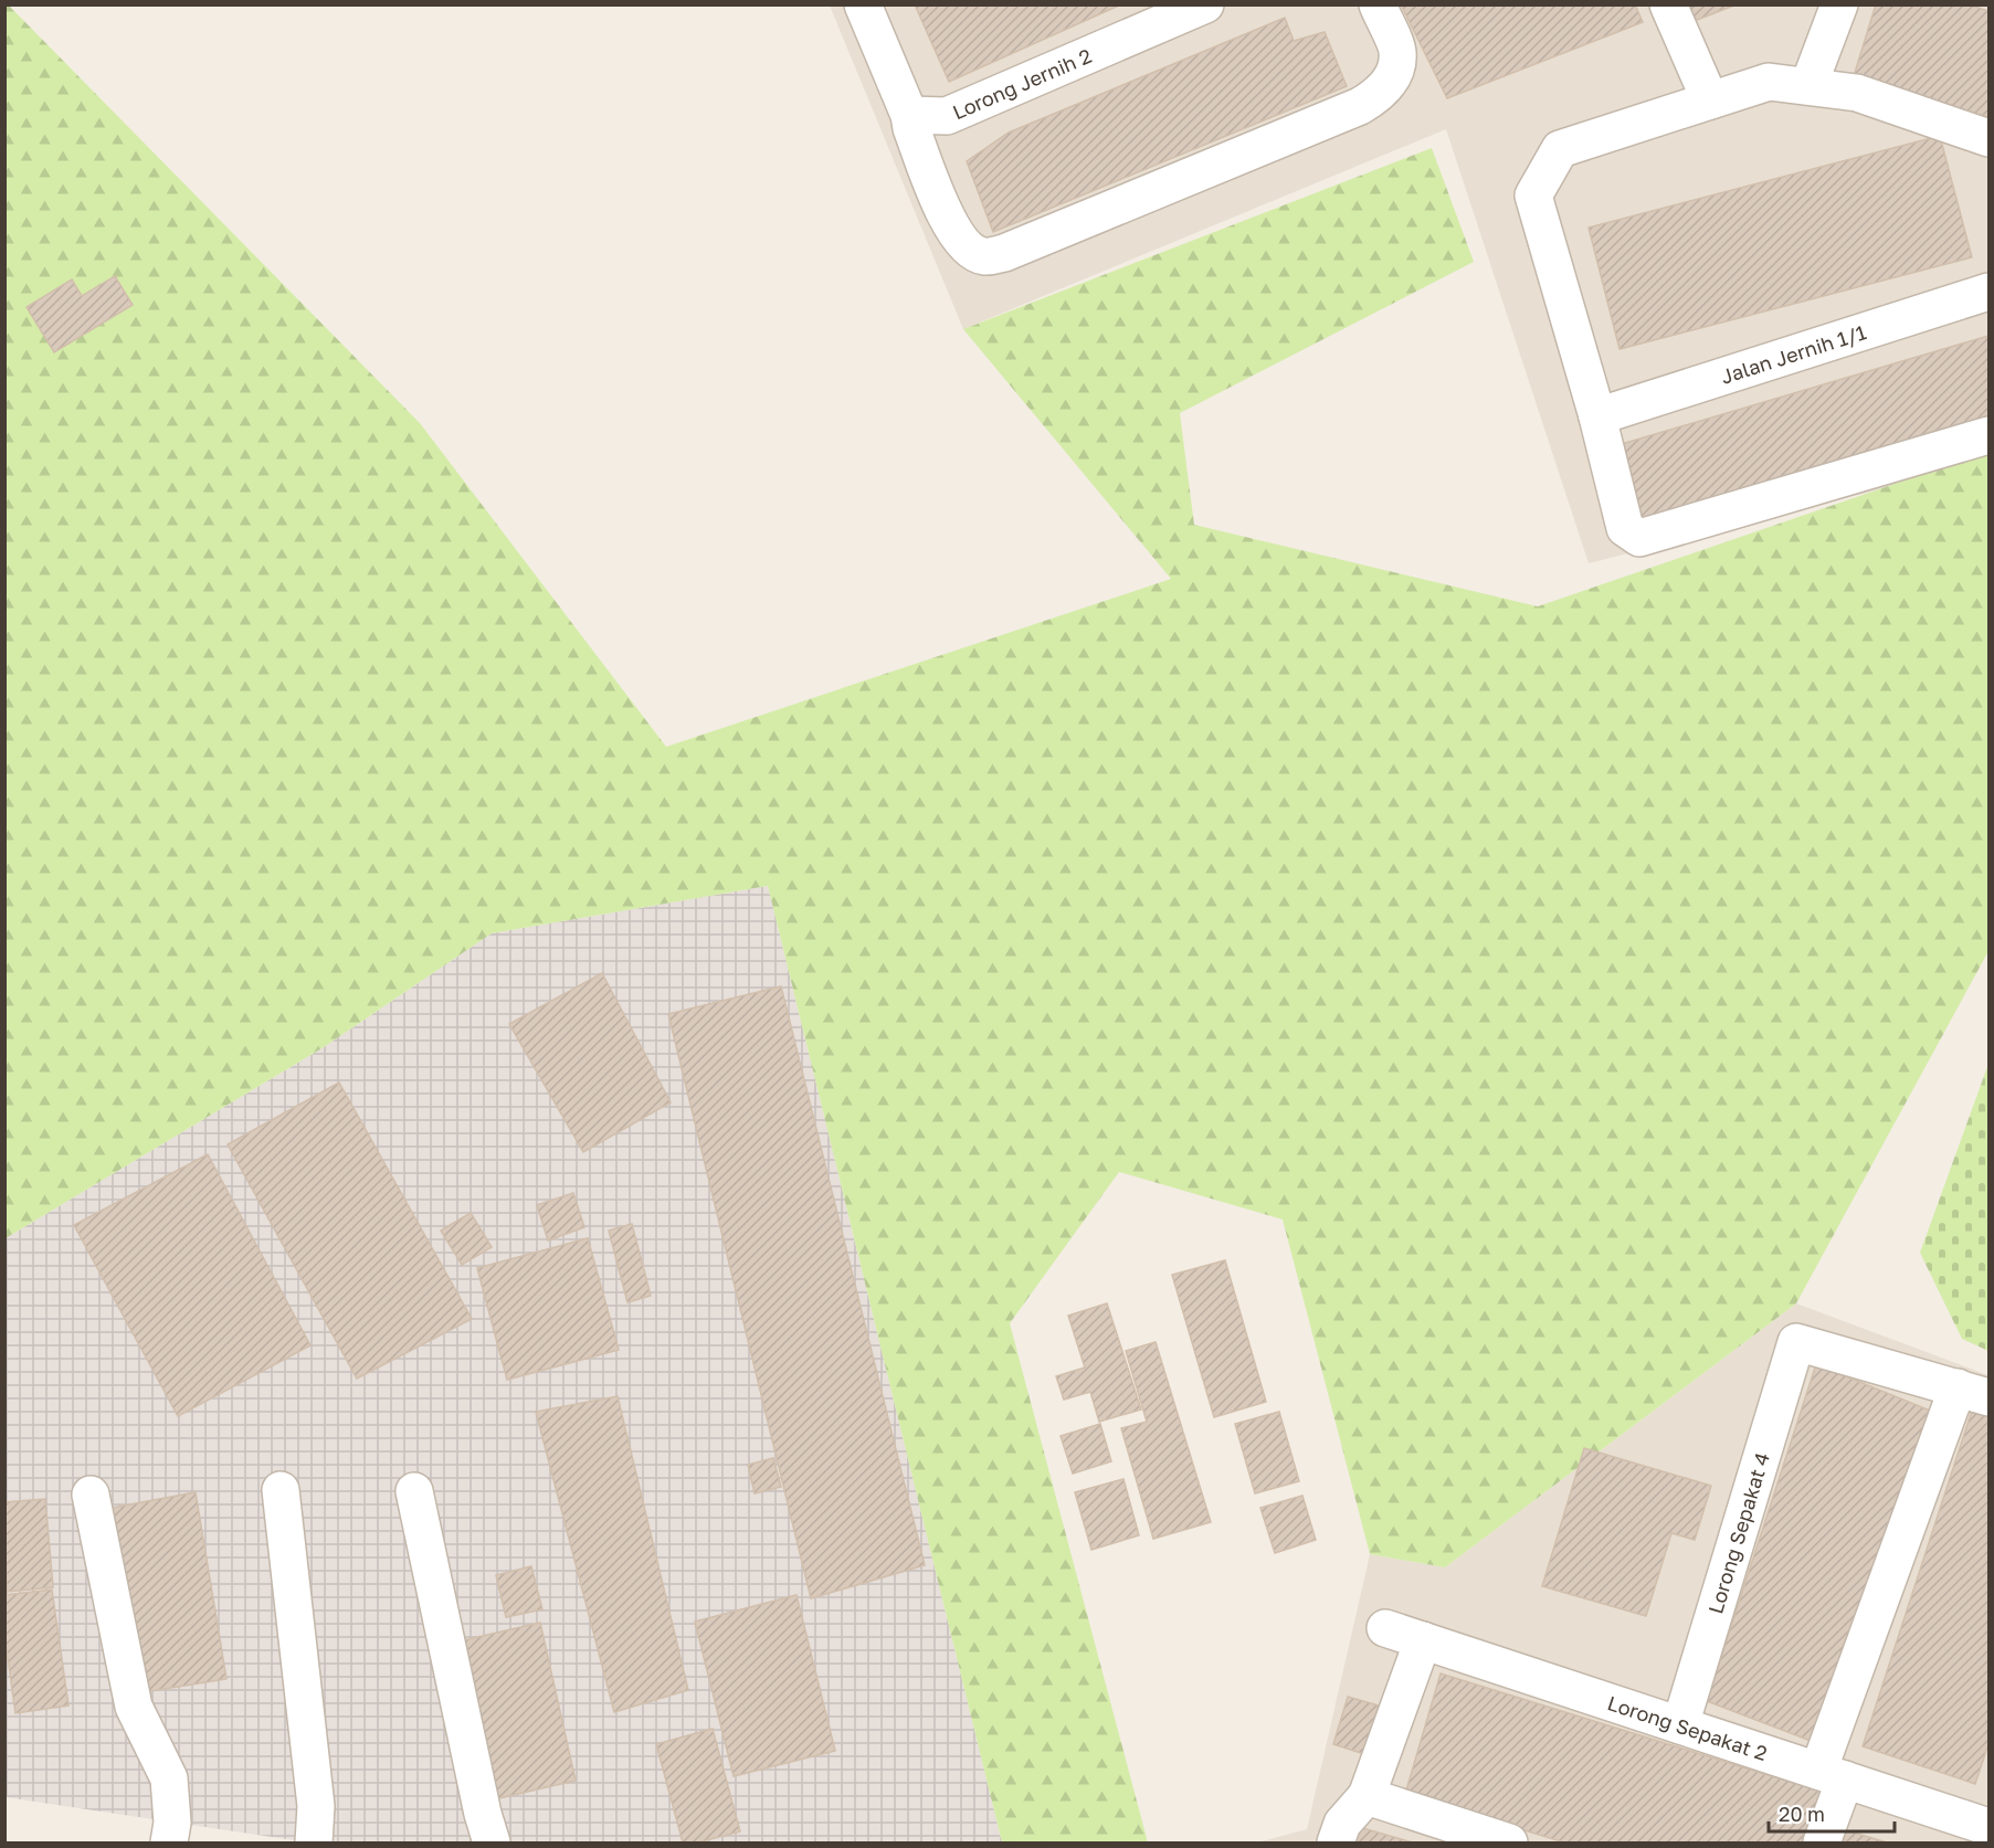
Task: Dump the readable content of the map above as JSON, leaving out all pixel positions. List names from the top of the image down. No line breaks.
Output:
{"streets":{"street":["Lorong Jernih 2","Jalan Jernih 1/1","Lorong Sepakat 4","Lorong Sepakat 2"]},"crossings":[["Lorong Sepakat 4","Lorong Sepakat 2"]],"scale_bar":"20 m"}
